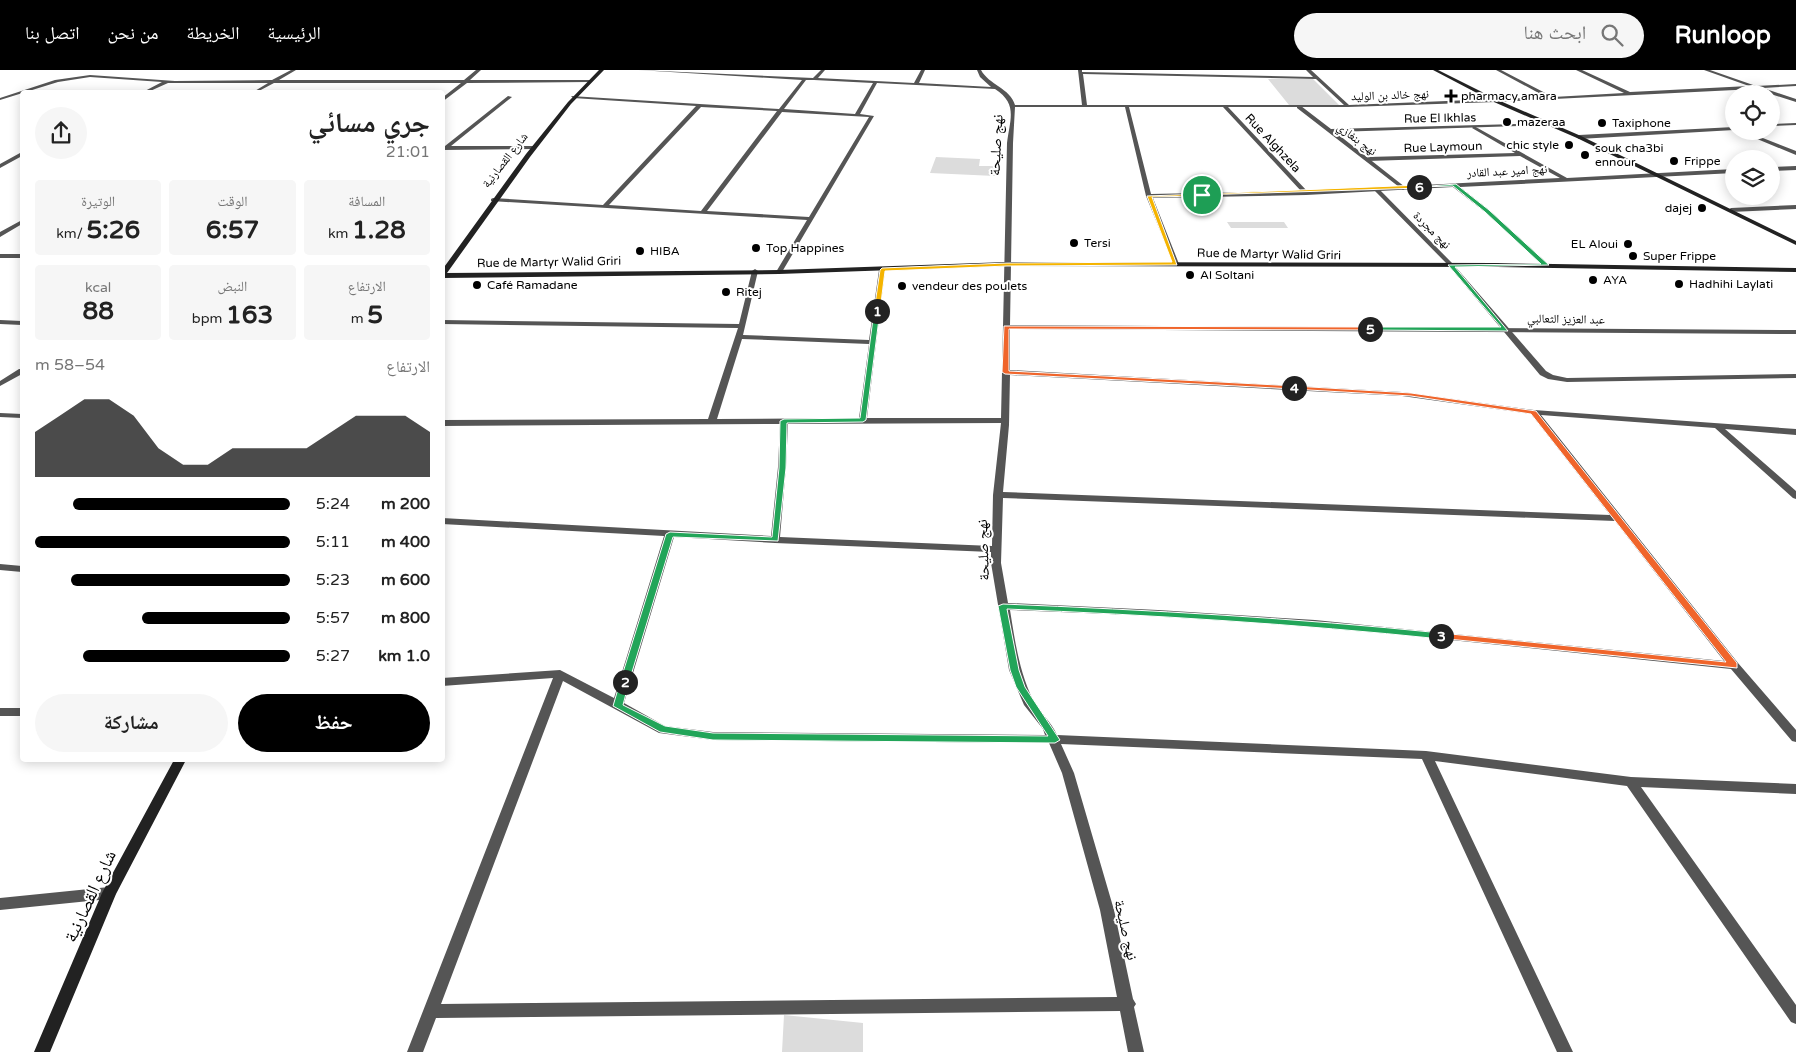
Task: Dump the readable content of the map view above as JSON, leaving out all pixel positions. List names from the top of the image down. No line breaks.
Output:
{"streets":{"street":["نهج خالد بن الوليد","Rue El Ikhlas","نهج بنغازي","Rue Alghzela","نهج صليحة","Rue Laymoun","شارع القصارنية","نهج امير عبد القادر","نهج مجردة","Rue de Martyr Walid Griri","عبد العزيز الثعالبي"]},"crossings":[["نهج خالد بن الوليد","نهج بنغازي"],["نهج خالد بن الوليد","Rue Alghzela"],["نهج خالد بن الوليد","نهج صليحة"],["Rue El Ikhlas","نهج بنغازي"],["نهج بنغازي","Rue Laymoun"],["نهج بنغازي","نهج امير عبد القادر"],["Rue Alghzela","نهج امير عبد القادر"],["نهج صليحة","Rue de Martyr Walid Griri"],["نهج صليحة","عبد العزيز الثعالبي"],["نهج امير عبد القادر","نهج مجردة"],["نهج مجردة","Rue de Martyr Walid Griri"],["نهج مجردة","عبد العزيز الثعالبي"]],"places":{"health":["pharmacy amara"],"other":["mazeraa","Taxiphone","chic style","souk cha3bi ennour","Frippe","dajej","Tersi","EL Aloui","Top Happines","HIBA","Super Frippe","Al Soltani","AYA","Hadhihi Laylati","Café Ramadane","vendeur des poulets","Ritej"]},"page":{"header":"Runloop","search":"ابحث هنا","nav":["الرئيسية","الخريطة","من نحن","اتصل بنا"],"heading":["جري مسائي","21:01"],"pins":["6","1","5","4","3","2"],"stats":[["المسافة","1.28 km"],["الوقت","6:57"],["الوتيرة","5:26 /km"],["الارتفاع","5 m"],["النبض","163 bpm"],["kcal","88"]],"chart":["الارتفاع","54–58 m"],"list":[{"name":"200 m","note":"5:24"},{"name":"400 m","note":"5:11"},{"name":"600 m","note":"5:23"},{"name":"800 m","note":"5:57"},{"name":"1.0 km","note":"5:27"}],"buttons":["حفظ","مشاركة"]}}
